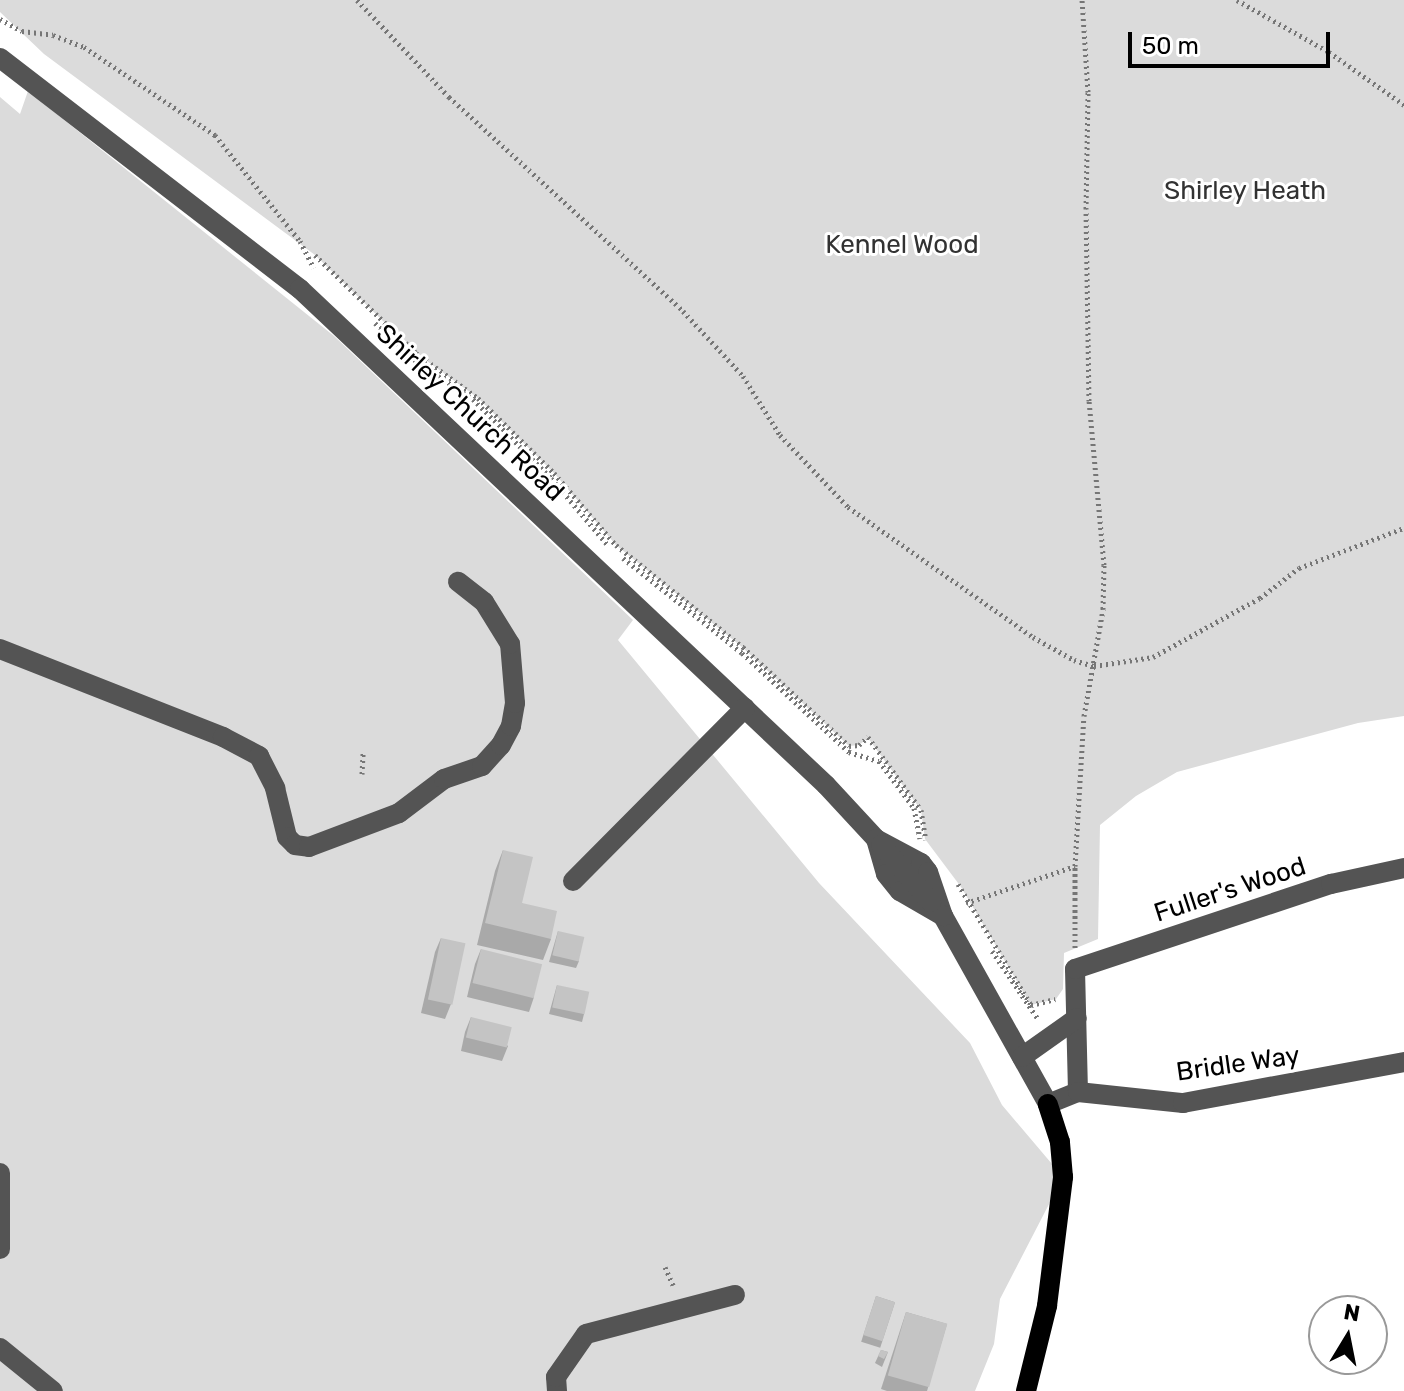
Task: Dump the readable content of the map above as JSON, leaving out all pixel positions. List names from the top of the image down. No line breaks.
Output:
{"streets":{"street":["Shirley Church Road","Fuller's Wood","Bridle Way"]},"parks":["Shirley Heath","Kennel Wood"],"scale_bar":"50 m","north":"top"}
